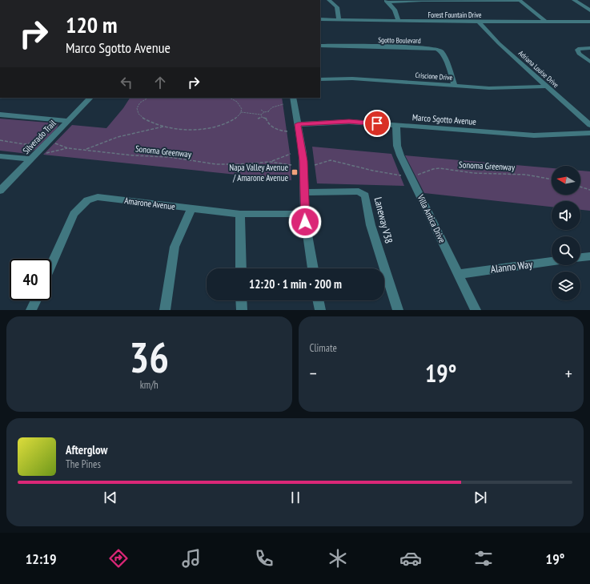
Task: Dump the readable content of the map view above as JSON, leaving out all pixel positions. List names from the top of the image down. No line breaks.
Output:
{"streets":{"street":["Forest Fountain Drive","Sgotto Boulevard","Adriana Louise Drive","Criscione Drive","Marco Sgotto Avenue","Silverado Trail","Amarone Avenue","Villa Antica Drive","Laneway V38","Alanno Way"],"path":["Sonoma Greenway"]},"crossings":[["Forest Fountain Drive","Adriana Louise Drive"],["Sgotto Boulevard","Criscione Drive"],["Adriana Louise Drive","Criscione Drive"],["Marco Sgotto Avenue","Villa Antica Drive"],["Villa Antica Drive","Alanno Way"]],"places":{"transit":["Napa Valley Avenue / Amarone Avenue"]},"north":"left","page":{"turn":["120 m","Marco Sgotto Avenue"],"limit":"40","trip":"12:20 · 1 min · 200 m","tile":[["36","km/h"],"Climate"],"heat":["−","19°","+"],"song":["Afterglow","The Pines"],"tabs":["12:19","19°"]}}
